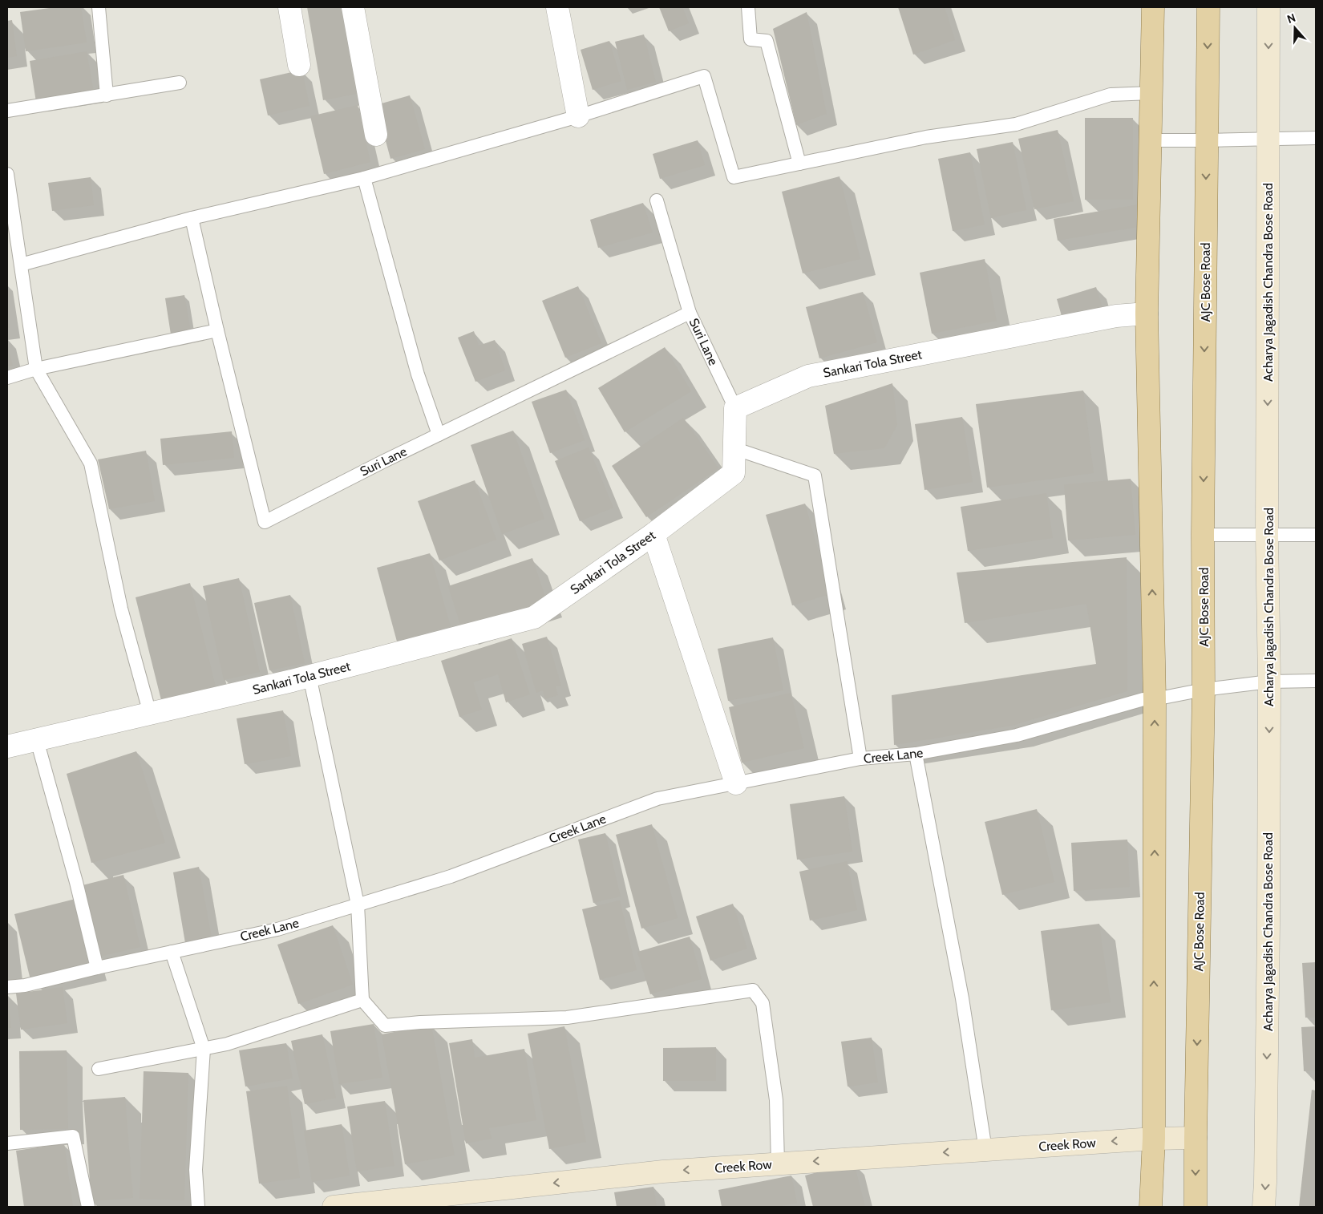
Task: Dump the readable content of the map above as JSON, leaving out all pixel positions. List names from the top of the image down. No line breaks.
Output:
{"streets":{"main road":["AJC Bose Road"],"street":["Acharya Jagadish Chandra Bose Road","Sankari Tola Street","Creek Row"],"lane":["Suri Lane","Creek Lane"]},"crossings":[["AJC Bose Road","Creek Lane"],["Acharya Jagadish Chandra Bose Road","Creek Lane"],["Suri Lane","Sankari Tola Street"]],"one_way":["Acharya Jagadish Chandra Bose Road","Creek Row"],"north":"top"}
